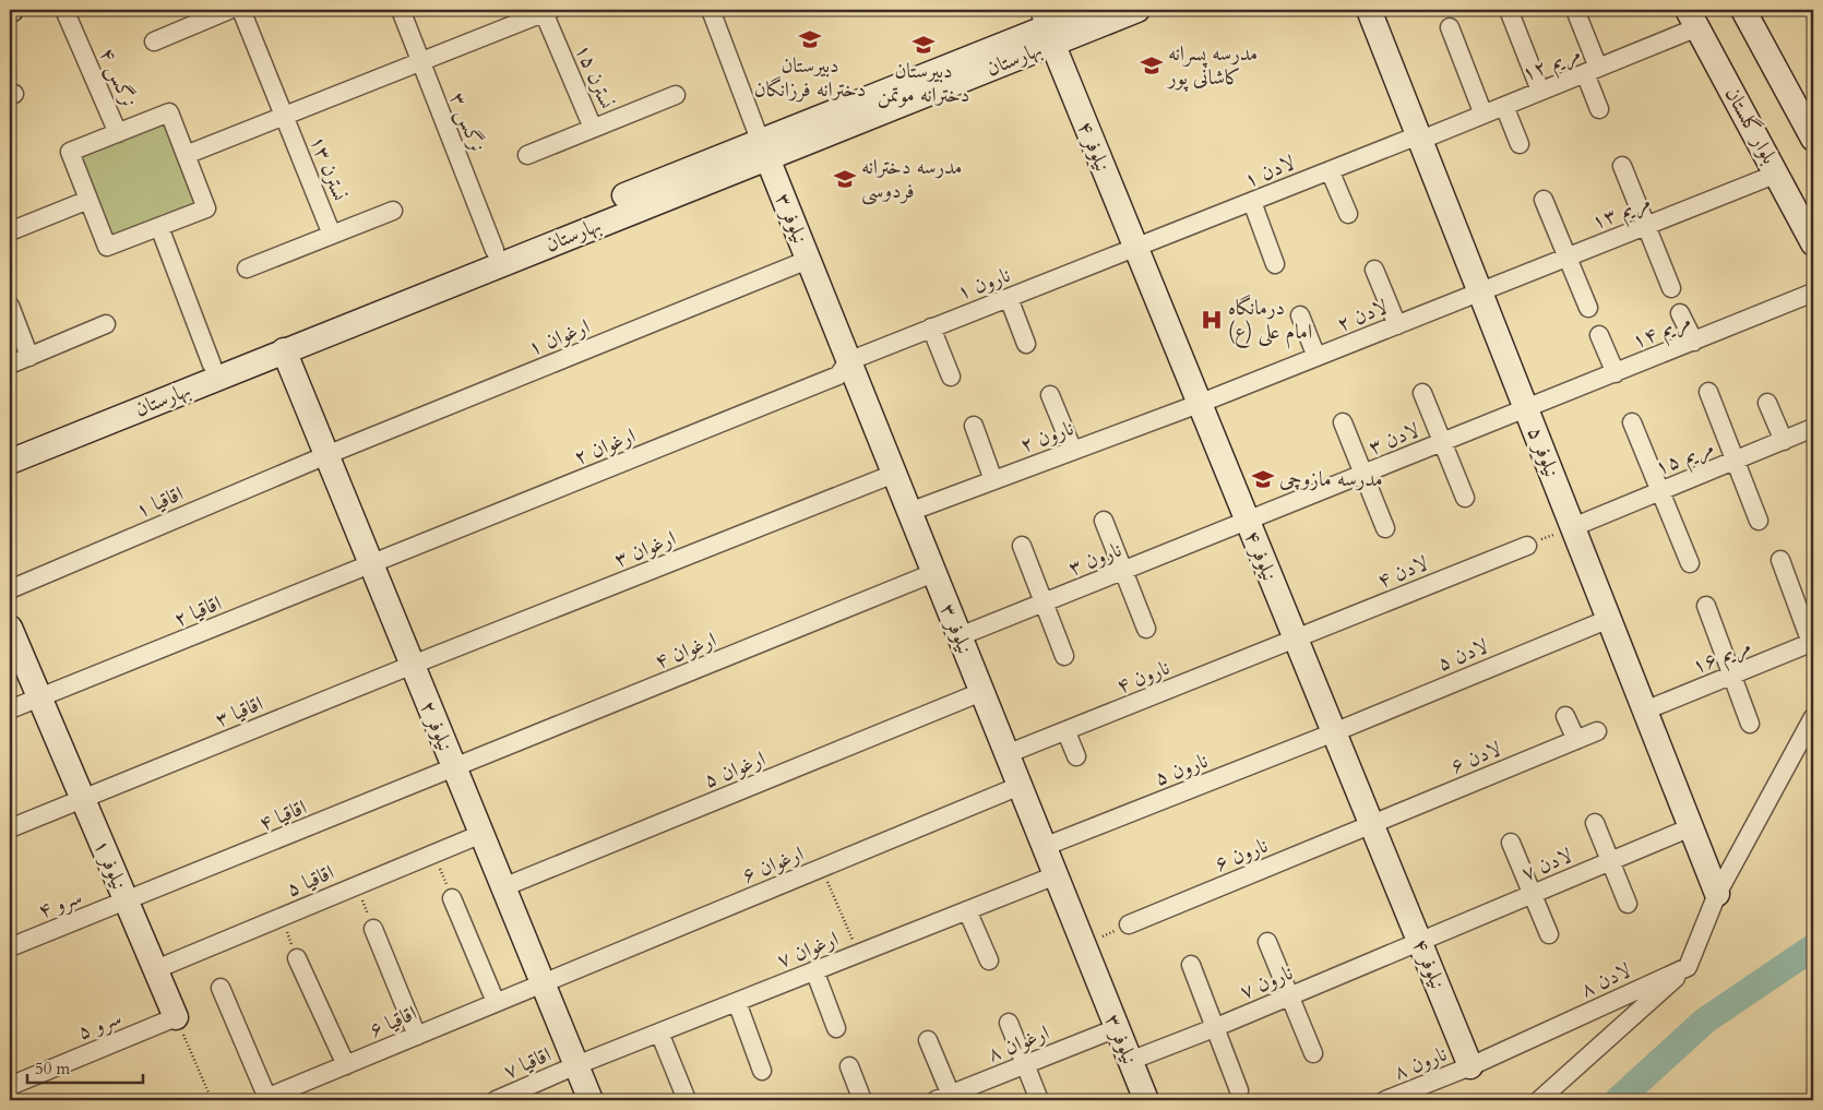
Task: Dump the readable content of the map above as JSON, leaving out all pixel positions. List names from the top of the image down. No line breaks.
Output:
{"streets":{"street":["بهارستان","مریم ۱۲","نسترن ۱۵","نرگس ۴","نرگس ۳","بلوار گلستان","نیلوفر ۴","نسترن ۱۳","لادن ۱","مریم ۱۳","نیلوفر ۳","نارون ۱","لادن ۲","مریم ۱۴","ارغوان ۱","نارون ۲","لادن ۳","ارغوان ۲","نیلوفر ۵","مریم ۱۵","اقاقیا ۱","ارغوان ۳","نارون ۳","لادن ۴","اقاقیا ۲","ارغوان ۴","لادن ۵","مریم ۱۶","نارون ۴","اقاقیا ۳","نیلوفر ۲","لادن ۶","ارغوان ۵","نارون ۵","اقاقیا ۴","نارون ۶","نیلوفر ۱","ارغوان ۶","لادن ۷","اقاقیا ۵","سرو ۴","ارغوان ۷","لادن ۸","نارون ۷","اقاقیا ۶","سرو ۵","ارغوان ۸","اقاقیا ۷","نارون ۸"]},"crossings":[["بهارستان","نرگس ۳"],["بهارستان","نیلوفر ۴"],["بهارستان","نیلوفر ۳"],["بهارستان","نیلوفر ۲"],["مریم ۱۲","بلوار گلستان"],["مریم ۱۲","لادن ۱"],["مریم ۱۲","نیلوفر ۵"],["بلوار گلستان","مریم ۱۳"],["نیلوفر ۴","لادن ۱"],["نیلوفر ۴","نارون ۱"],["نیلوفر ۴","لادن ۲"],["نیلوفر ۴","نارون ۲"],["نیلوفر ۴","لادن ۳"],["نیلوفر ۴","نارون ۳"],["نیلوفر ۴","لادن ۴"],["نیلوفر ۴","لادن ۵"],["نیلوفر ۴","نارون ۴"],["نیلوفر ۴","لادن ۶"],["نیلوفر ۴","نارون ۵"],["نیلوفر ۴","نارون ۶"],["نیلوفر ۴","لادن ۷"],["نیلوفر ۴","لادن ۸"],["نیلوفر ۴","نارون ۷"],["نیلوفر ۴","نارون ۸"],["لادن ۱","نارون ۱"],["لادن ۱","نیلوفر ۵"],["مریم ۱۳","لادن ۲"],["مریم ۱۳","نیلوفر ۵"],["نیلوفر ۳","نارون ۱"],["نیلوفر ۳","ارغوان ۱"],["نیلوفر ۳","نارون ۲"],["نیلوفر ۳","ارغوان ۲"],["نیلوفر ۳","ارغوان ۳"],["نیلوفر ۳","نارون ۳"],["نیلوفر ۳","ارغوان ۴"],["نیلوفر ۳","نارون ۴"],["نیلوفر ۳","ارغوان ۵"],["نیلوفر ۳","نارون ۵"],["نیلوفر ۳","ارغوان ۶"],["نیلوفر ۳","ارغوان ۷"],["نیلوفر ۳","نارون ۷"],["نیلوفر ۳","ارغوان ۸"],["نارون ۱","ارغوان ۲"],["لادن ۲","نارون ۲"],["لادن ۲","نیلوفر ۵"],["مریم ۱۴","لادن ۳"],["مریم ۱۴","نیلوفر ۵"],["ارغوان ۱","اقاقیا ۱"],["ارغوان ۱","نیلوفر ۲"],["لادن ۳","نیلوفر ۵"],["لادن ۳","نارون ۳"],["ارغوان ۲","اقاقیا ۲"],["ارغوان ۲","نیلوفر ۲"],["نیلوفر ۵","مریم ۱۵"],["نیلوفر ۵","لادن ۵"],["نیلوفر ۵","مریم ۱۶"],["نیلوفر ۵","لادن ۷"],["اقاقیا ۱","نیلوفر ۲"],["ارغوان ۳","اقاقیا ۳"],["ارغوان ۳","نیلوفر ۲"],["لادن ۴","نارون ۴"],["اقاقیا ۲","نیلوفر ۲"],["اقاقیا ۲","نیلوفر ۱"],["ارغوان ۴","نیلوفر ۲"],["ارغوان ۴","اقاقیا ۴"],["لادن ۵","نارون ۵"],["اقاقیا ۳","نیلوفر ۲"],["اقاقیا ۳","نیلوفر ۱"],["نیلوفر ۲","ارغوان ۵"],["نیلوفر ۲","اقاقیا ۴"],["نیلوفر ۲","ارغوان ۶"],["نیلوفر ۲","اقاقیا ۵"],["نیلوفر ۲","ارغوان ۷"],["نیلوفر ۲","اقاقیا ۶"],["نیلوفر ۲","اقاقیا ۷"],["لادن ۶","نارون ۶"],["اقاقیا ۴","نیلوفر ۱"],["اقاقیا ۴","سرو ۴"],["نیلوفر ۱","اقاقیا ۵"],["نیلوفر ۱","سرو ۴"],["نیلوفر ۱","سرو ۵"],["ارغوان ۶","اقاقیا ۶"],["لادن ۷","نارون ۷"],["ارغوان ۷","اقاقیا ۷"],["لادن ۸","نارون ۸"]],"places":{"school or university":["دبیرستان دخترانه فرزانگان","دبیرستان دخترانه موتمن","مدرسه پسرانه کاشانی پور","مدرسه دخترانه فردوسی","مدرسه مازوچی"],"hospital":["درمانگاه امام علی (ع)"]},"scale_bar":"50 m"}
